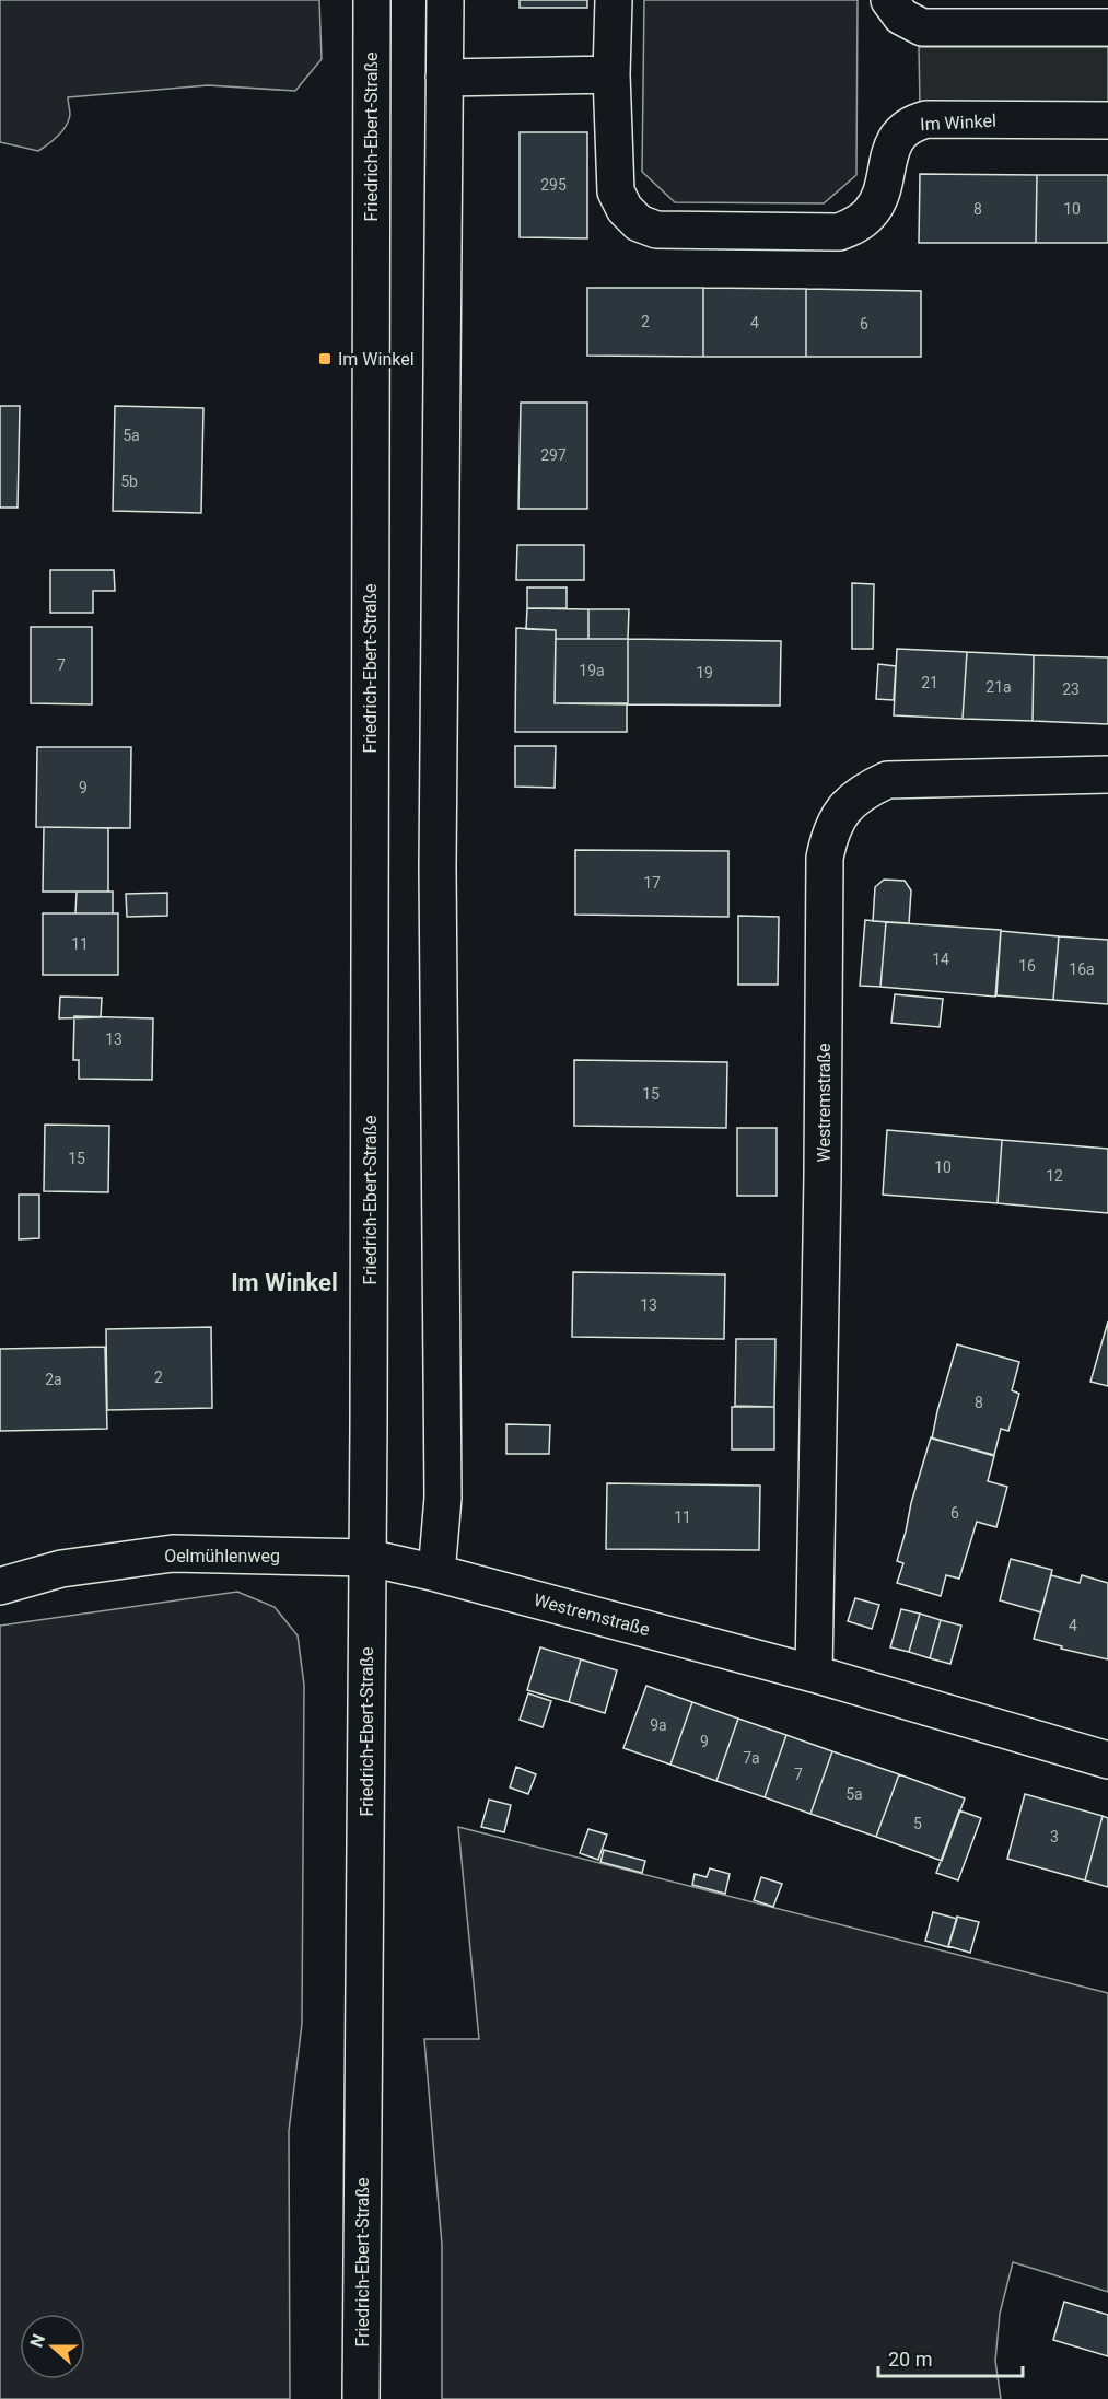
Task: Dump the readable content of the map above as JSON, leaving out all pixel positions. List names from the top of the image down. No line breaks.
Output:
{"streets":{"street":["Im Winkel","Friedrich-Ebert-Straße","Westremstraße","Oelmühlenweg"]},"crossings":[["Friedrich-Ebert-Straße","Westremstraße"],["Friedrich-Ebert-Straße","Oelmühlenweg"],["Westremstraße","Oelmühlenweg"]],"districts":["Im Winkel"],"places":{"transit":["Im Winkel"]},"house_numbers":["295","8","10","2","4","6","5a","297","5b","7","19a","19","21","21a","23","9","17","11","14","16","16a","13","15","15","10","12","13","2","2a","8","6","11","4","9a","9","7a","7","5a","5","3"],"scale_bar":"20 m","north":"left"}
